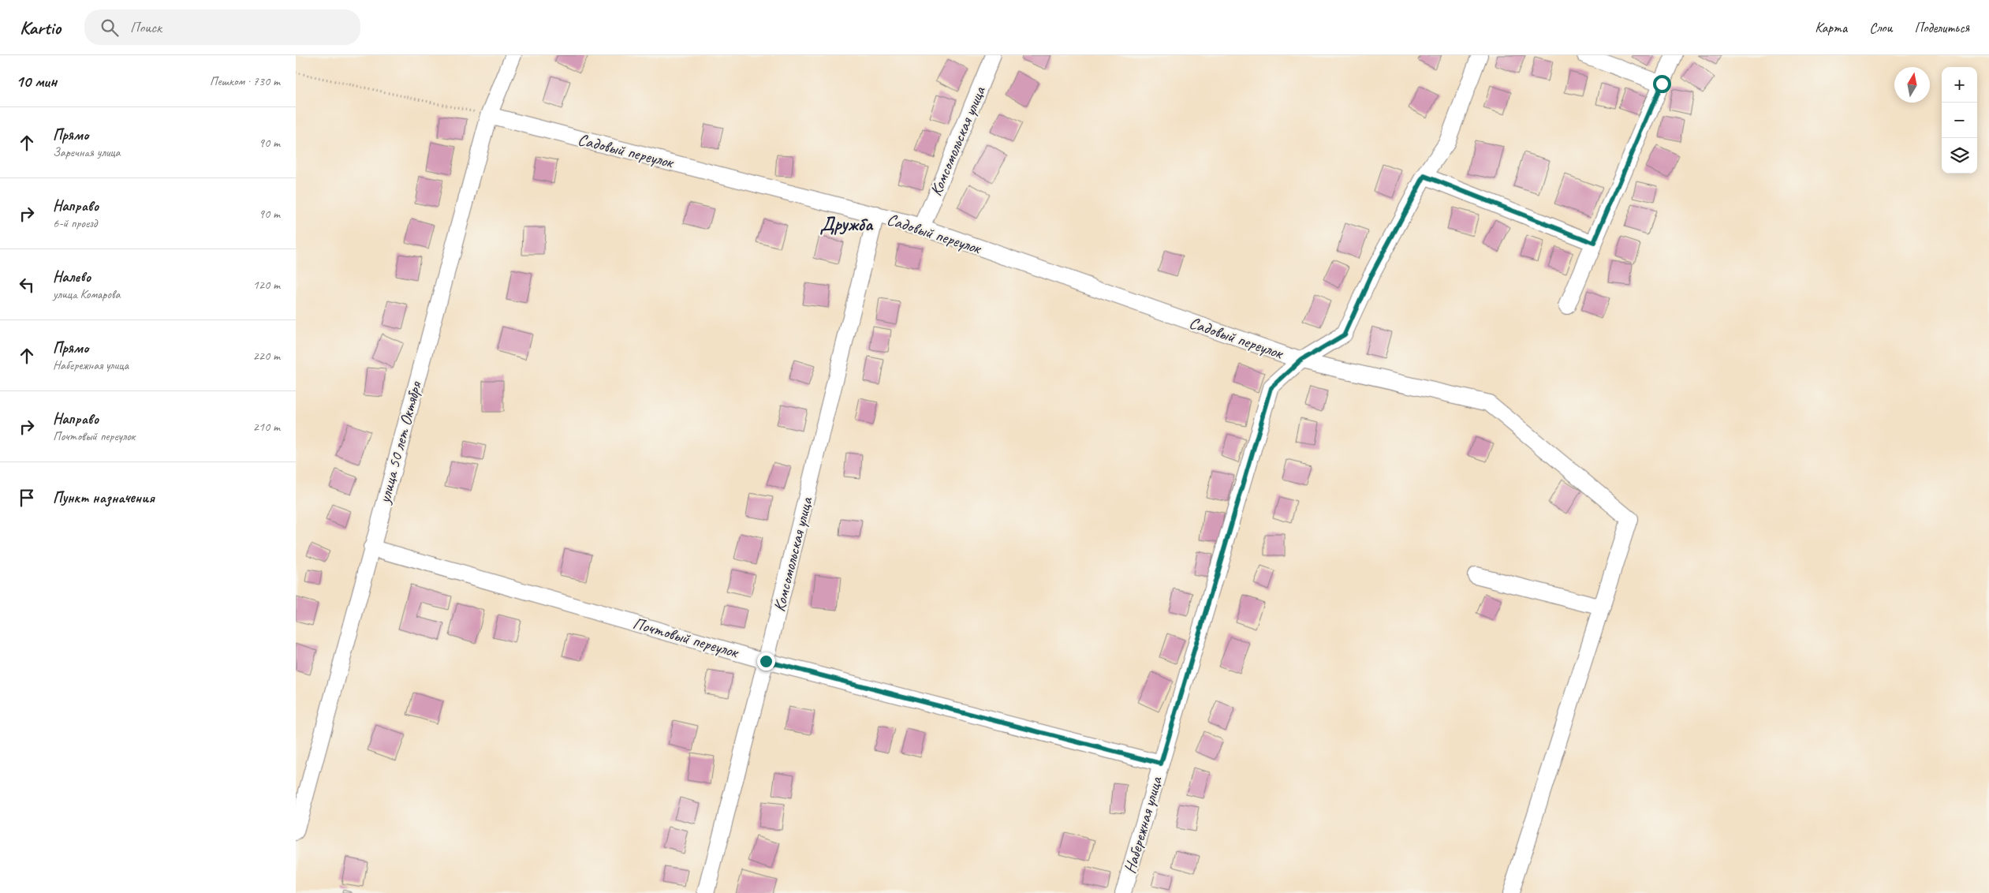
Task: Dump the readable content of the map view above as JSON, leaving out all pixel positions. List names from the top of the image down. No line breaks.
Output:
{"streets":{"street":["Комсомольская улица","Садовый переулок","улица 50 лет Октября","Почтовый переулок","Набережная улица"]},"crossings":[["Комсомольская улица","Садовый переулок"],["Комсомольская улица","Почтовый переулок"],["Садовый переулок","улица 50 лет Октября"],["Садовый переулок","Набережная улица"],["улица 50 лет Октября","Почтовый переулок"],["Почтовый переулок","Набережная улица"]],"districts":["Дружба"],"north":"top","page":{"header":"Kartio","search":"Поиск","nav":["Карта","Слои","Поделиться"],"heading":["10 мин","Пешком · 730 m"],"map_buttons":["+","−"],"list":[["Прямо","Заречная улица","90 m"],["Направо","6-й проезд","90 m"],["Налево","улица Комарова","120 m"],["Прямо","Набережная улица","220 m"],["Направо","Почтовый переулок","210 m"],"Пункт назначения"]}}
